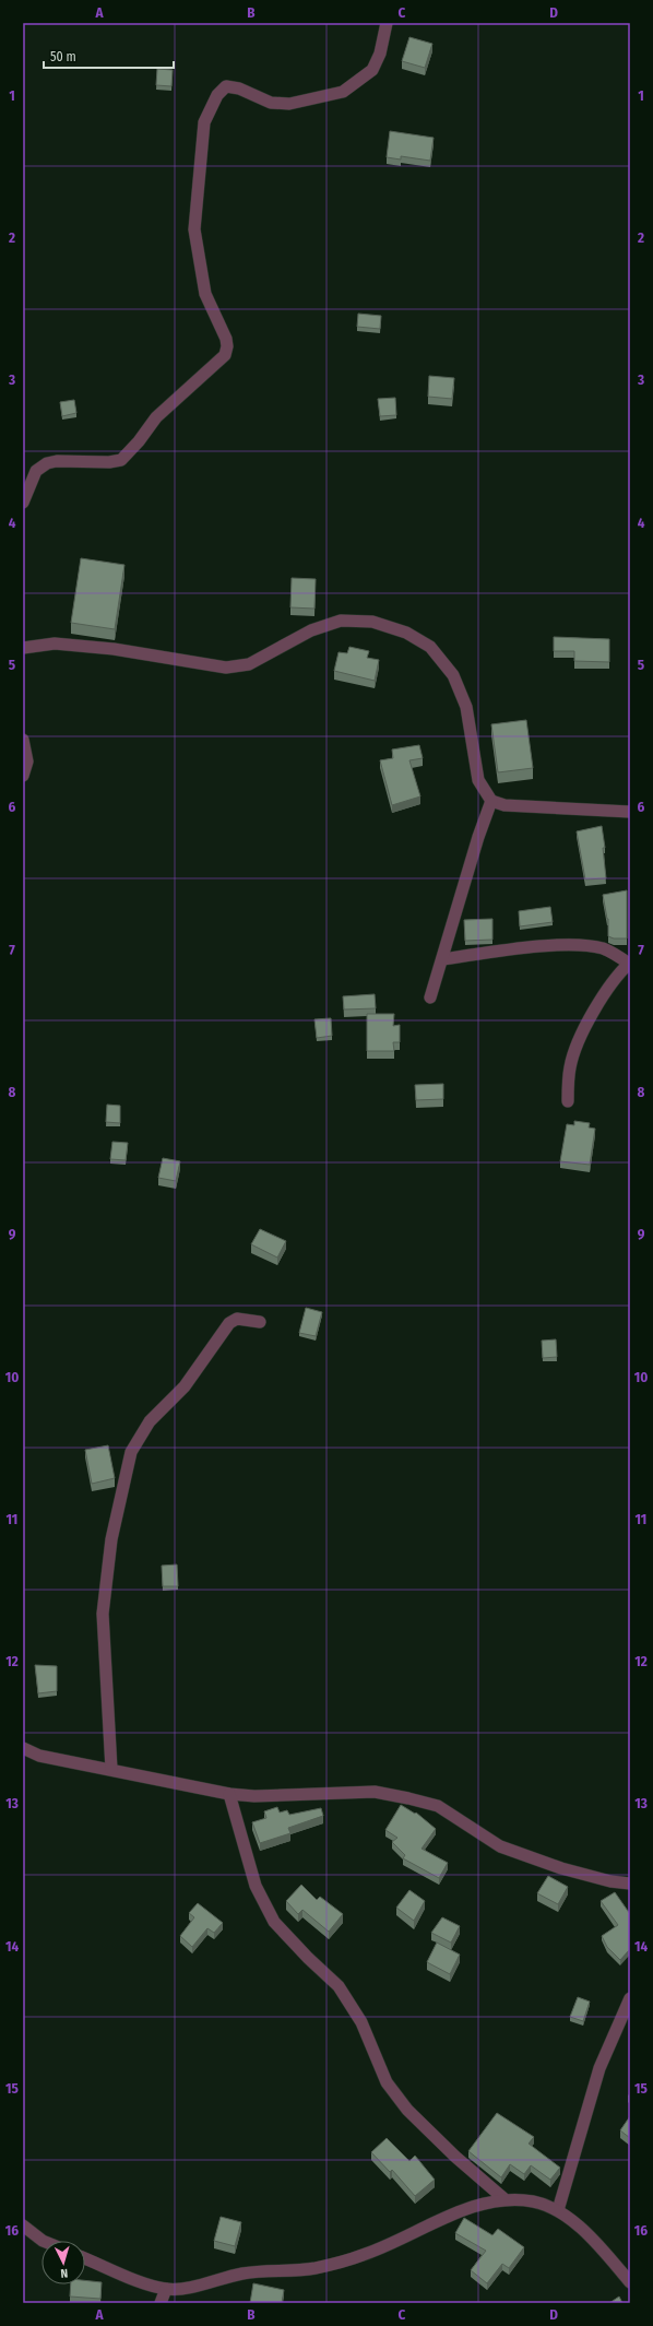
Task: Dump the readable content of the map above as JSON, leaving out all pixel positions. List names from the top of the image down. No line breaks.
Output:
{"scale_bar":"50 m","north":"bottom","grid":{"columns":["A","B","C","D"],"rows":["1","2","3","4","5","6","7","8","9","10","11","12","13","14","15","16"]}}
